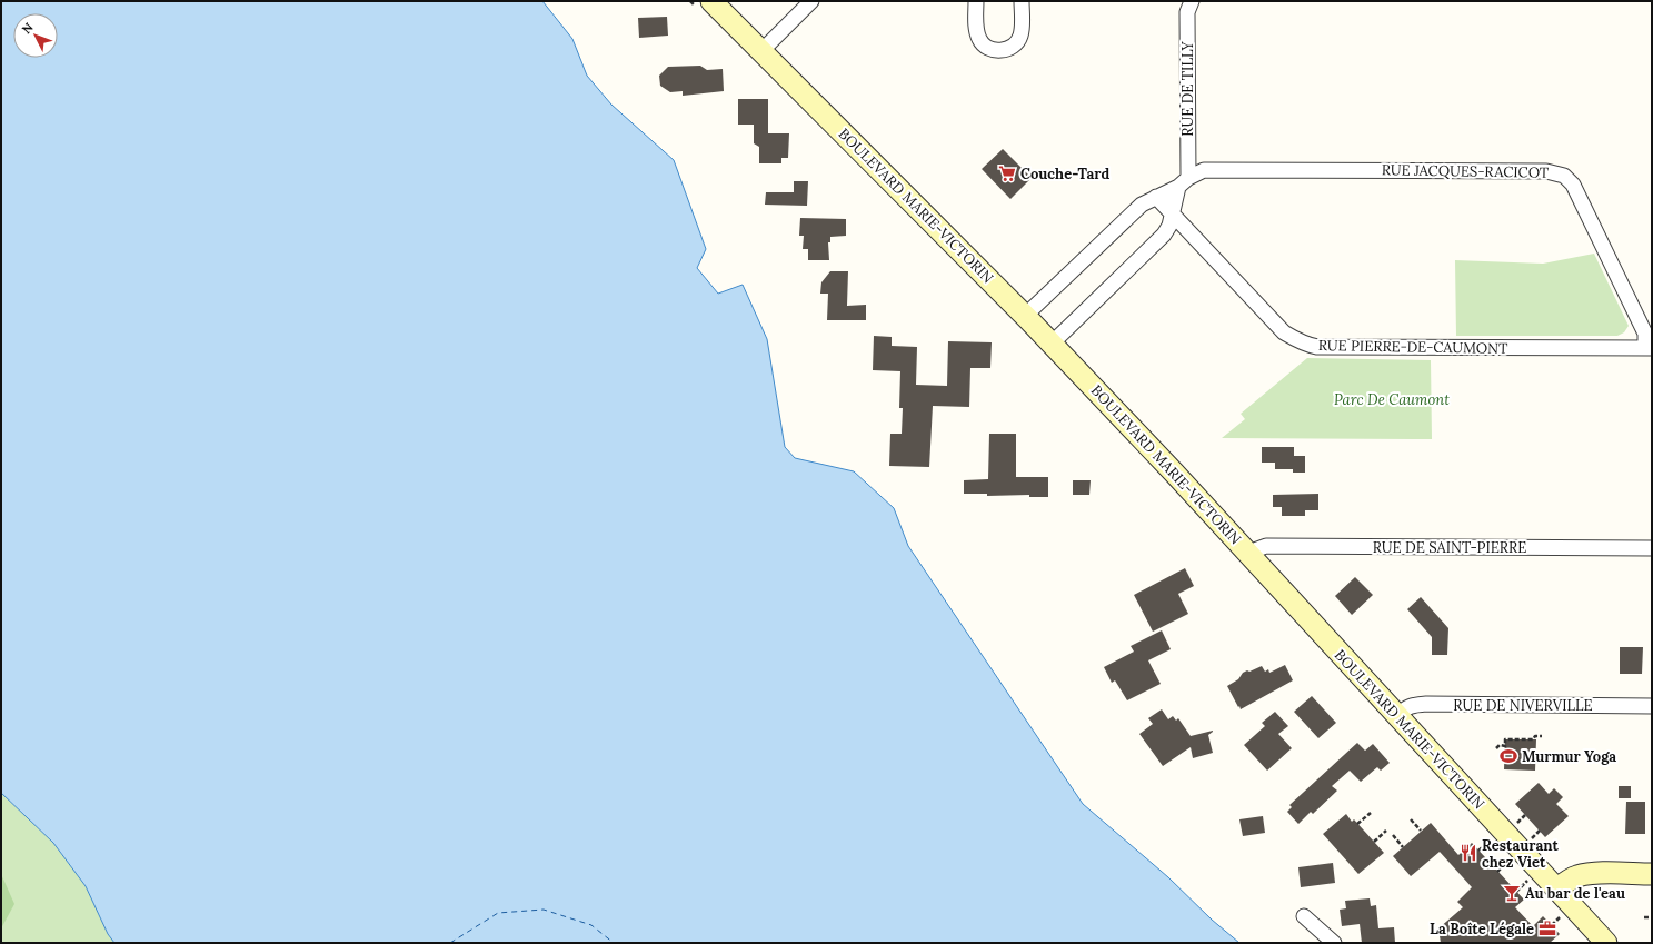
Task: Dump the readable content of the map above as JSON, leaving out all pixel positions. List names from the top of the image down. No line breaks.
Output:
{"streets":{"street":["RUE DE TILLY","RUE JACQUES-RACICOT","BOULEVARD MARIE-VICTORIN","RUE PIERRE-DE-CAUMONT","RUE DE SAINT-PIERRE","RUE DE NIVERVILLE"]},"crossings":[["RUE DE TILLY","RUE JACQUES-RACICOT"],["RUE JACQUES-RACICOT","BOULEVARD MARIE-VICTORIN"],["RUE JACQUES-RACICOT","RUE PIERRE-DE-CAUMONT"],["BOULEVARD MARIE-VICTORIN","RUE DE SAINT-PIERRE"],["BOULEVARD MARIE-VICTORIN","RUE DE NIVERVILLE"]],"parks":["Parc De Caumont"],"places":{"supermarket":["Couche-Tard"],"sports":["Murmur Yoga"],"restaurant":["Restaurant chez Viet"],"bar":["Au bar de l'eau"],"office":["La Boîte Légale"]},"north":"top left"}
